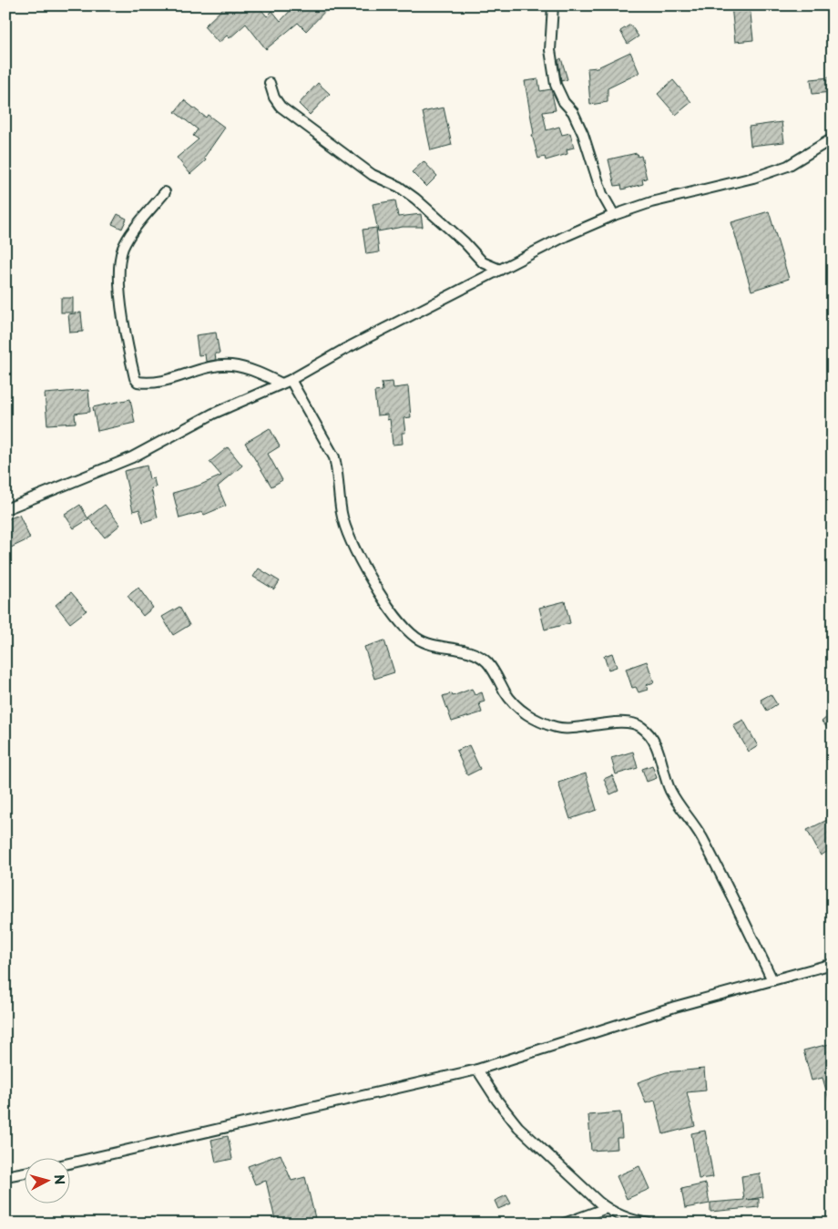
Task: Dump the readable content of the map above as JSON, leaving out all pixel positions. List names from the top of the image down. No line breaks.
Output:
{"north":"right"}
